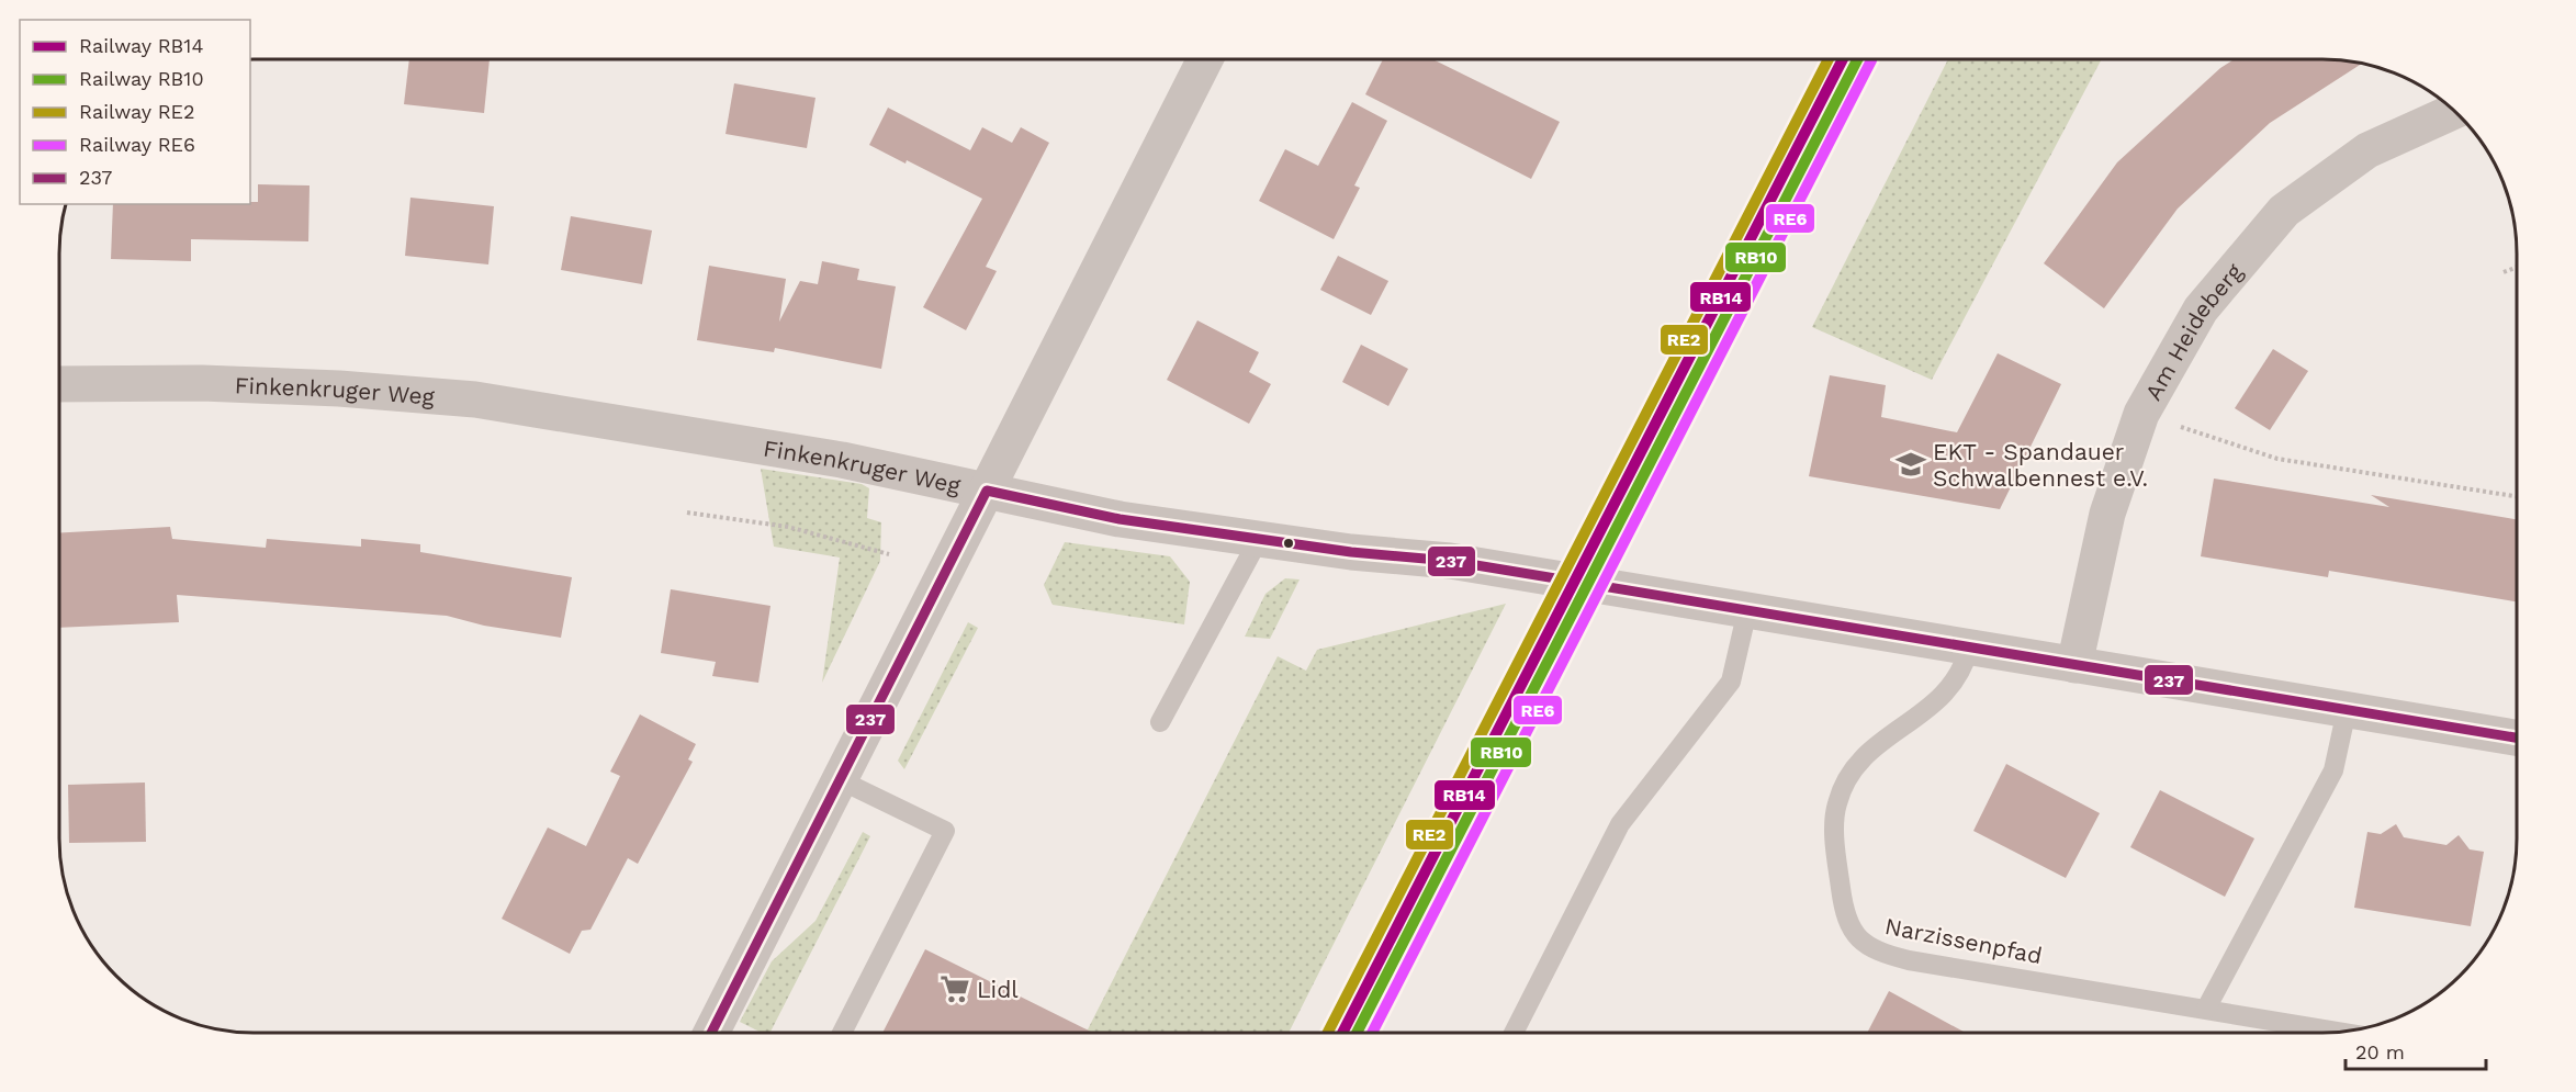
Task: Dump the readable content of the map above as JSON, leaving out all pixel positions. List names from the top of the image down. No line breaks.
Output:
{"streets":{"street":["Am Heideberg","Finkenkruger Weg"],"lane":["Narzissenpfad"]},"crossings":[["Am Heideberg","Finkenkruger Weg"],["Finkenkruger Weg","Narzissenpfad"]],"places":{"school or university":["EKT - Spandauer Schwalbennest e.V."],"supermarket":["Lidl"]},"lines":["rail line RB14","rail line RB10","rail line RE2","rail line RE6","transit line 237"],"legend":["Railway RB14","Railway RB10","Railway RE2","Railway RE6","237"],"scale_bar":"20 m"}
